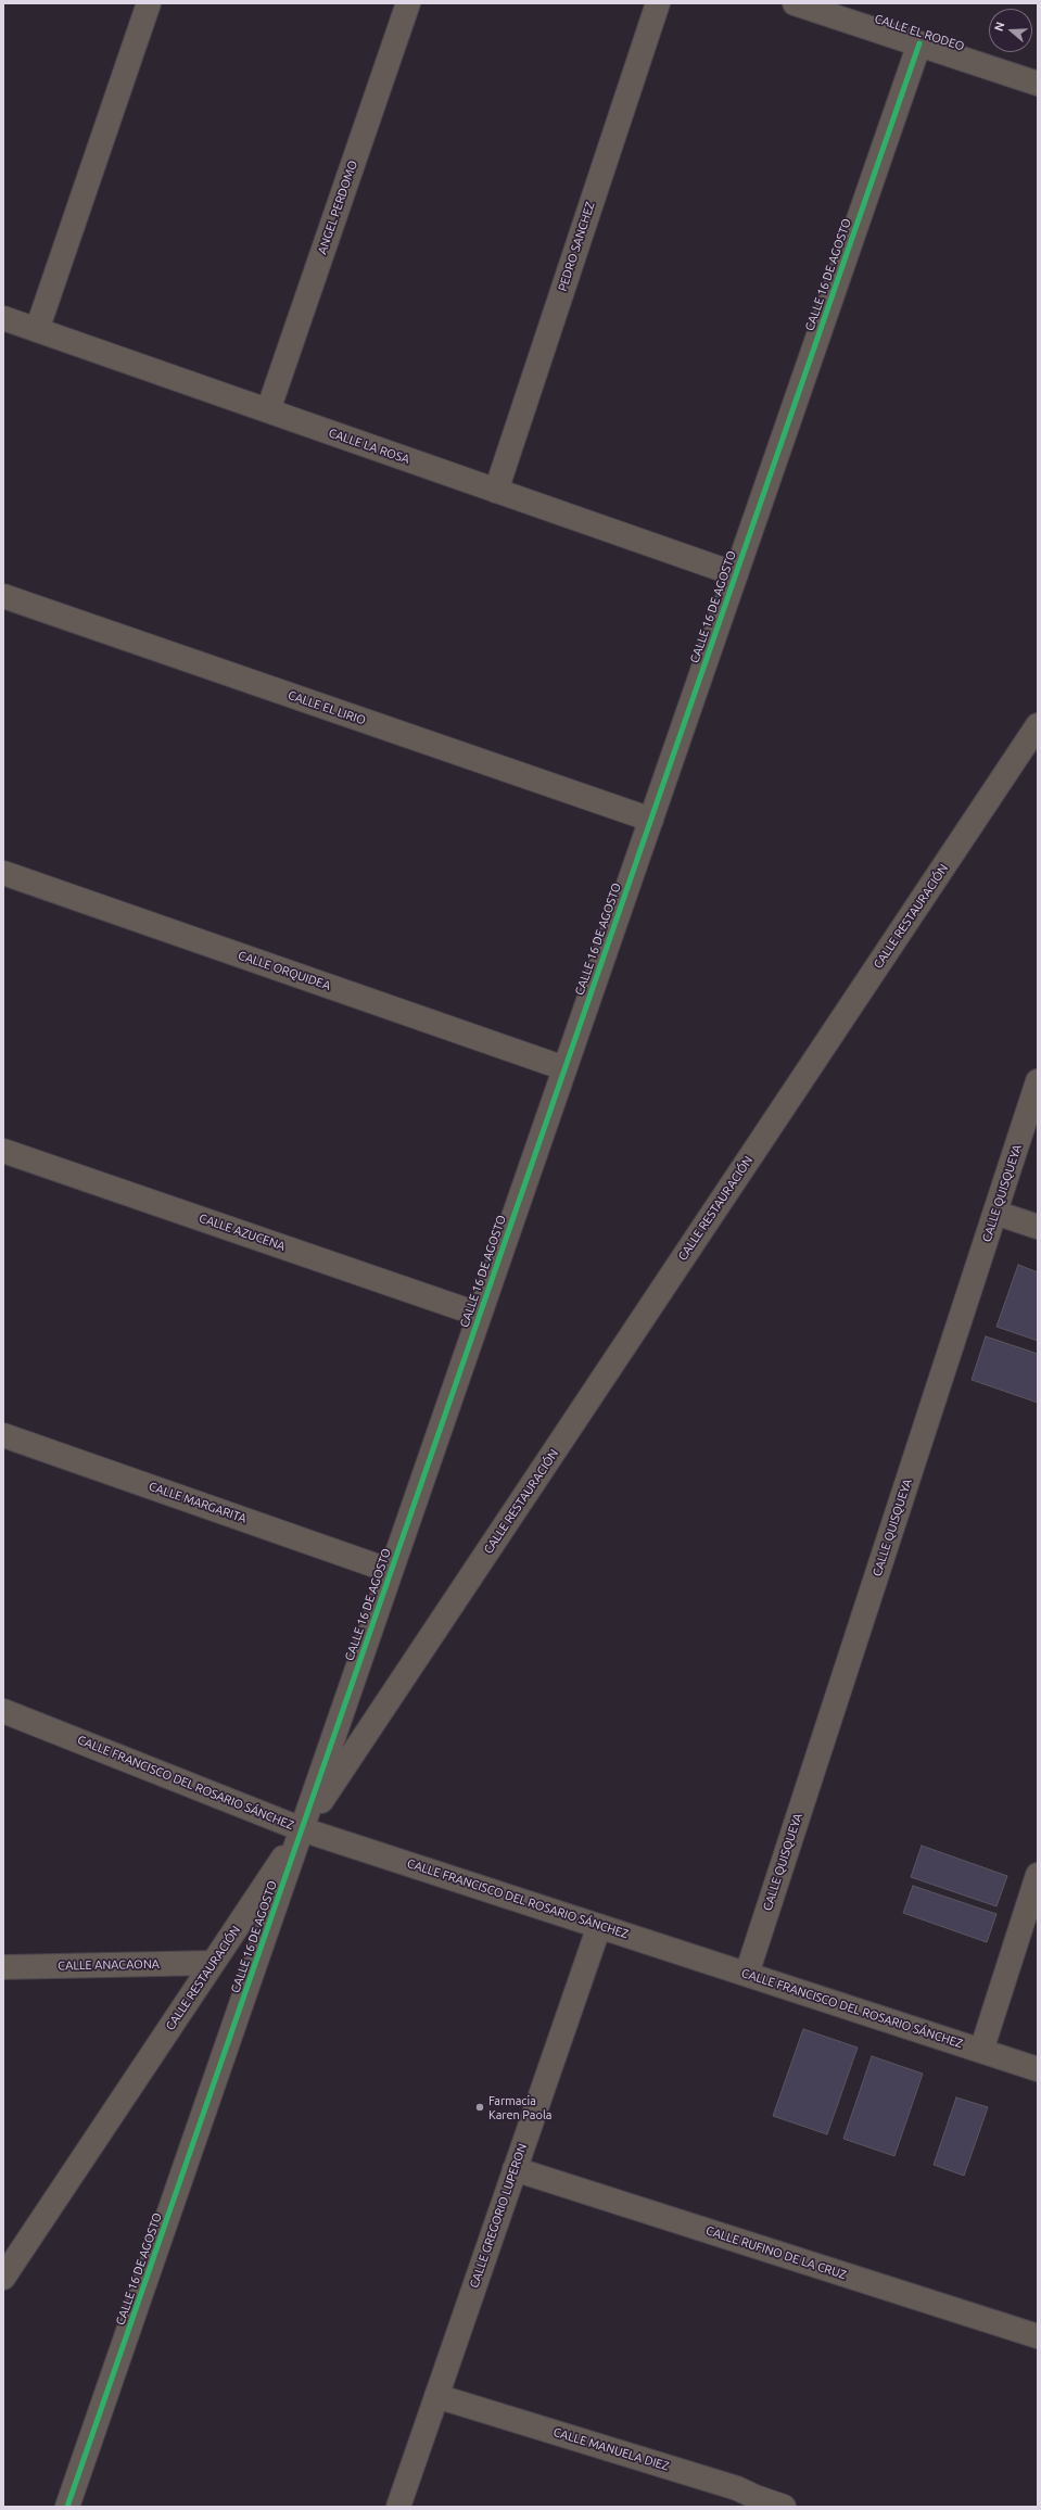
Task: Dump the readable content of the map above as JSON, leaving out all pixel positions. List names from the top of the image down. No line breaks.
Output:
{"streets":{"street":["CALLE EL RODEO","ANGEL PERDOMO","PEDRO SANCHEZ","CALLE 16 DE AGOSTO","CALLE LA ROSA","CALLE EL LIRIO","CALLE RESTAURACIÓN","CALLE ORQUIDEA","CALLE QUISQUEYA","CALLE AZUCENA","CALLE MARGARITA","CALLE FRANCISCO DEL ROSARIO SÁNCHEZ","CALLE ANACAONA","CALLE GREGORIO LUPERON","CALLE RUFINO DE LA CRUZ","CALLE MANUELA DIEZ"]},"crossings":[["CALLE EL RODEO","CALLE 16 DE AGOSTO"],["ANGEL PERDOMO","CALLE LA ROSA"],["PEDRO SANCHEZ","CALLE LA ROSA"],["CALLE 16 DE AGOSTO","CALLE LA ROSA"],["CALLE 16 DE AGOSTO","CALLE EL LIRIO"],["CALLE 16 DE AGOSTO","CALLE RESTAURACIÓN"],["CALLE 16 DE AGOSTO","CALLE ORQUIDEA"],["CALLE 16 DE AGOSTO","CALLE AZUCENA"],["CALLE 16 DE AGOSTO","CALLE MARGARITA"],["CALLE 16 DE AGOSTO","CALLE FRANCISCO DEL ROSARIO SÁNCHEZ"],["CALLE RESTAURACIÓN","CALLE FRANCISCO DEL ROSARIO SÁNCHEZ"],["CALLE RESTAURACIÓN","CALLE ANACAONA"],["CALLE QUISQUEYA","CALLE FRANCISCO DEL ROSARIO SÁNCHEZ"],["CALLE FRANCISCO DEL ROSARIO SÁNCHEZ","CALLE GREGORIO LUPERON"],["CALLE GREGORIO LUPERON","CALLE RUFINO DE LA CRUZ"],["CALLE GREGORIO LUPERON","CALLE MANUELA DIEZ"]],"places":["Farmacia Karen Paola"],"north":"left"}
